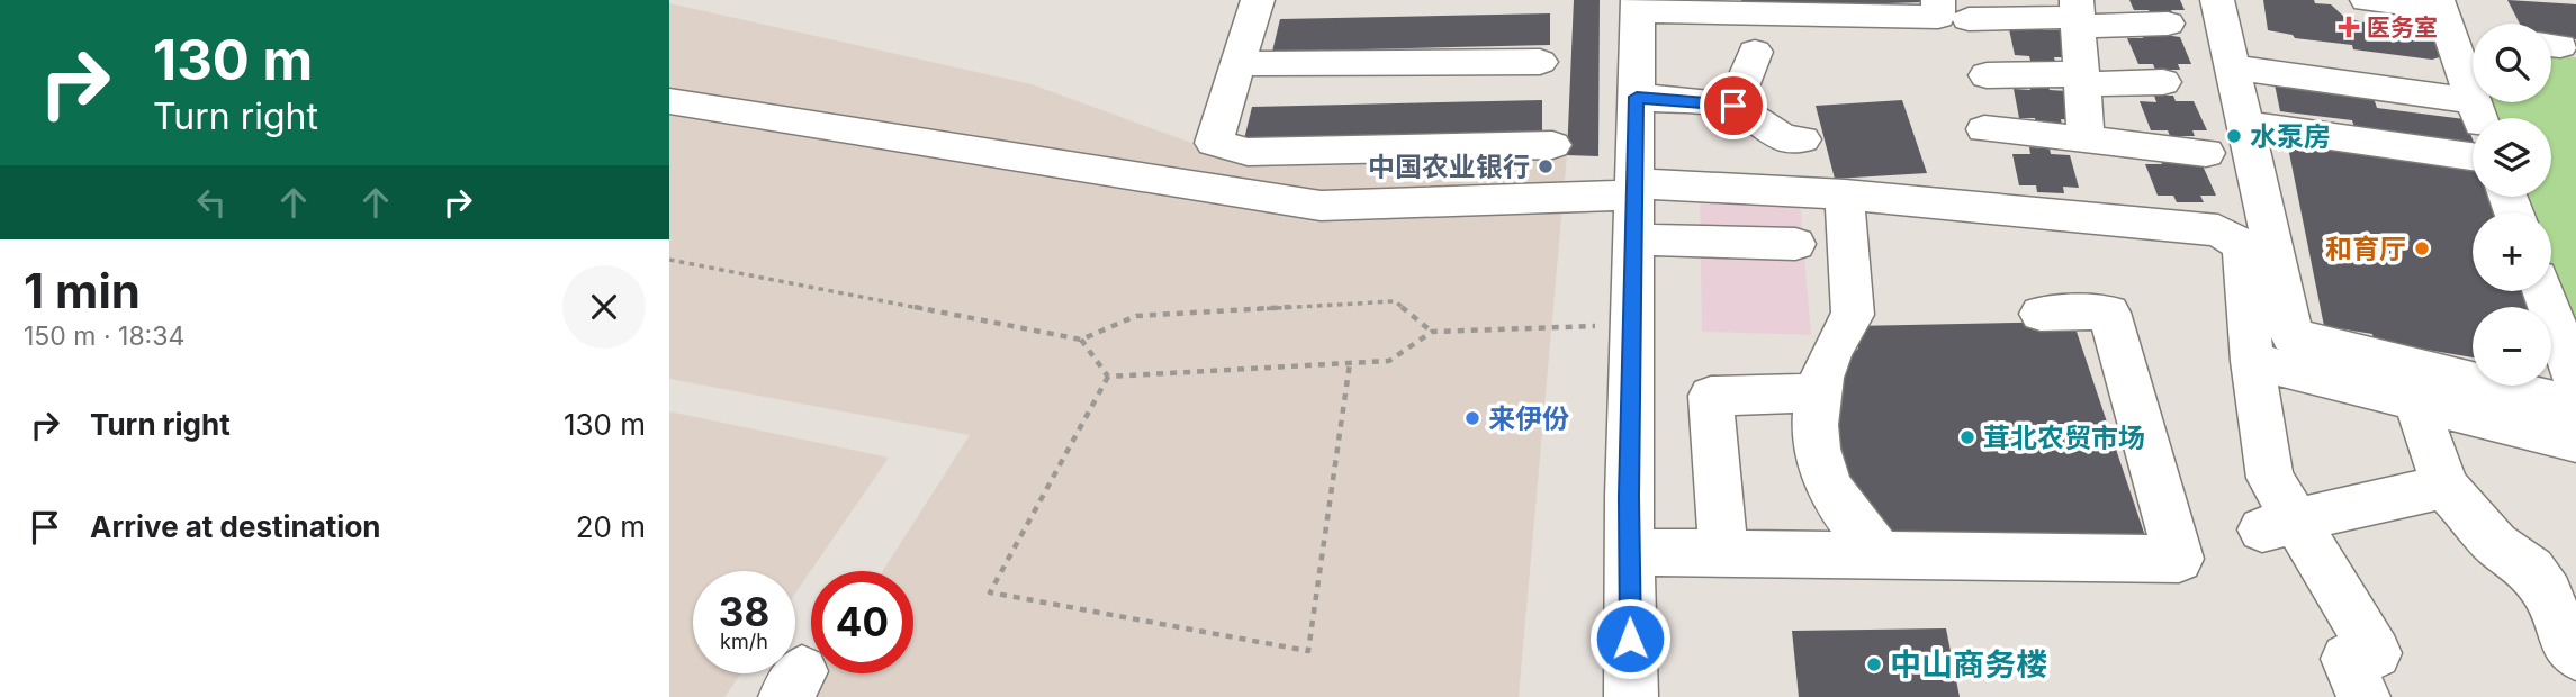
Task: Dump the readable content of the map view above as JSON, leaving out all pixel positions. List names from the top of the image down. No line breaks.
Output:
{"places":{"health":["医务室"],"other":["水泵房","中国农业银行","和育厅","来伊份","茸北农贸市场","中山商务楼"]},"page":{"turn":["130 m","Turn right"],"map_buttons":["+","−"],"heading":["1 min","150 m · 18:34"],"list":[{"name":"Turn right","value":"130 m"},{"name":"Arrive at destination","value":"20 m"}],"speed":"38 km/h","limit":"40"}}
